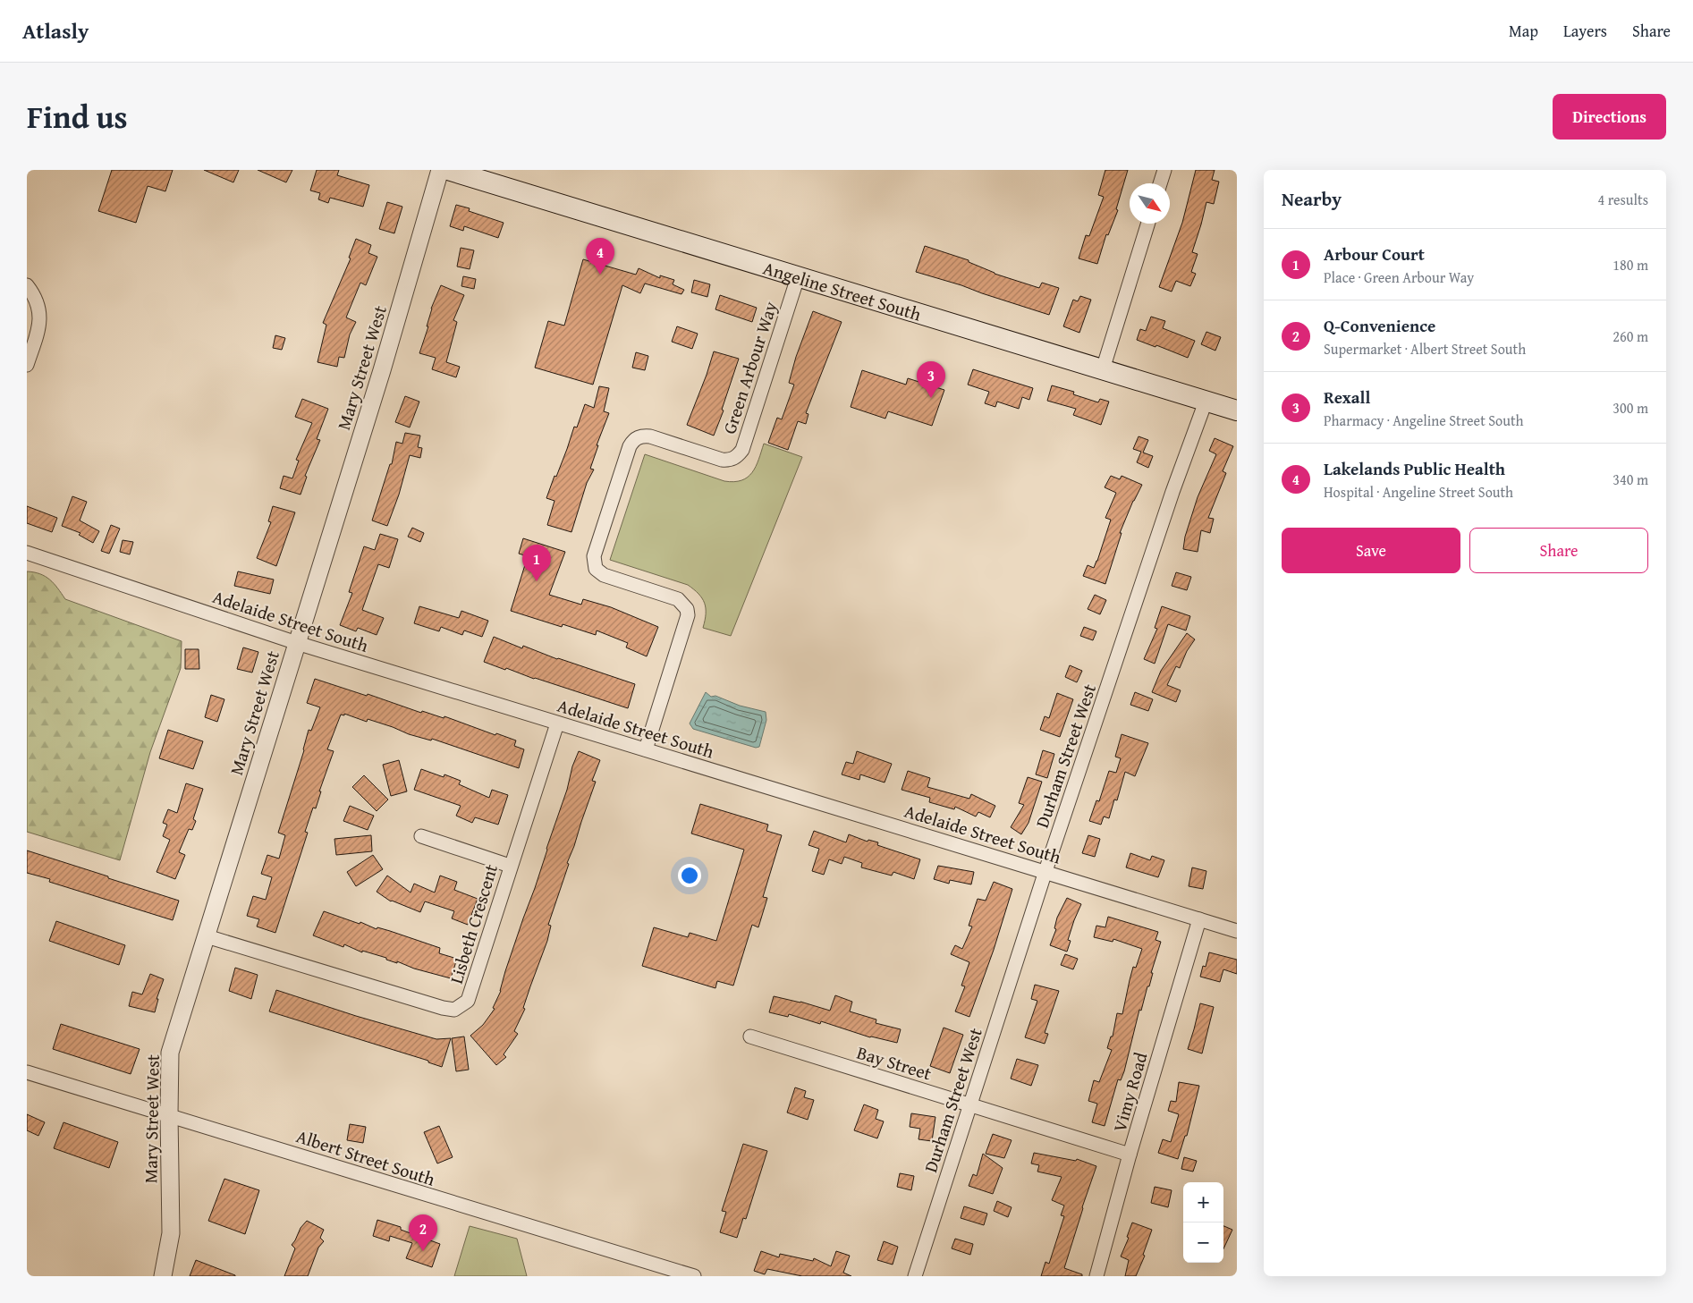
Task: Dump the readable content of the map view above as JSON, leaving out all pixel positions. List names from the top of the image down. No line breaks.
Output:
{"streets":{"main road":["Angeline Street South"],"street":["Mary Street West","Green Arbour Way","Adelaide Street South","Durham Street West","Lisbeth Crescent","Bay Street","Vimy Road","Albert Street South"]},"crossings":[["Angeline Street South","Green Arbour Way"],["Angeline Street South","Durham Street West"],["Mary Street West","Adelaide Street South"],["Mary Street West","Lisbeth Crescent"],["Mary Street West","Albert Street South"],["Green Arbour Way","Adelaide Street South"],["Adelaide Street South","Durham Street West"],["Adelaide Street South","Lisbeth Crescent"],["Adelaide Street South","Vimy Road"],["Durham Street West","Bay Street"],["Bay Street","Vimy Road"]],"north":"bottom right","page":{"header":"Atlasly","nav":["Map","Layers","Share"],"title":"Find us","buttons":["Directions",["Save","Share"]],"heading":["Nearby","4 results"],"list":[{"mark":"1","name":"Arbour Court","note":"Place · Green Arbour Way","value":"180 m"},{"mark":"2","name":"Q-Convenience","note":"Supermarket · Albert Street South","value":"260 m"},{"mark":"3","name":"Rexall","note":"Pharmacy · Angeline Street South","value":"300 m"},{"mark":"4","name":"Lakelands Public Health","note":"Hospital · Angeline Street South","value":"340 m"}],"pins":["4","3","1","2"],"map_buttons":["+","−"]}}
